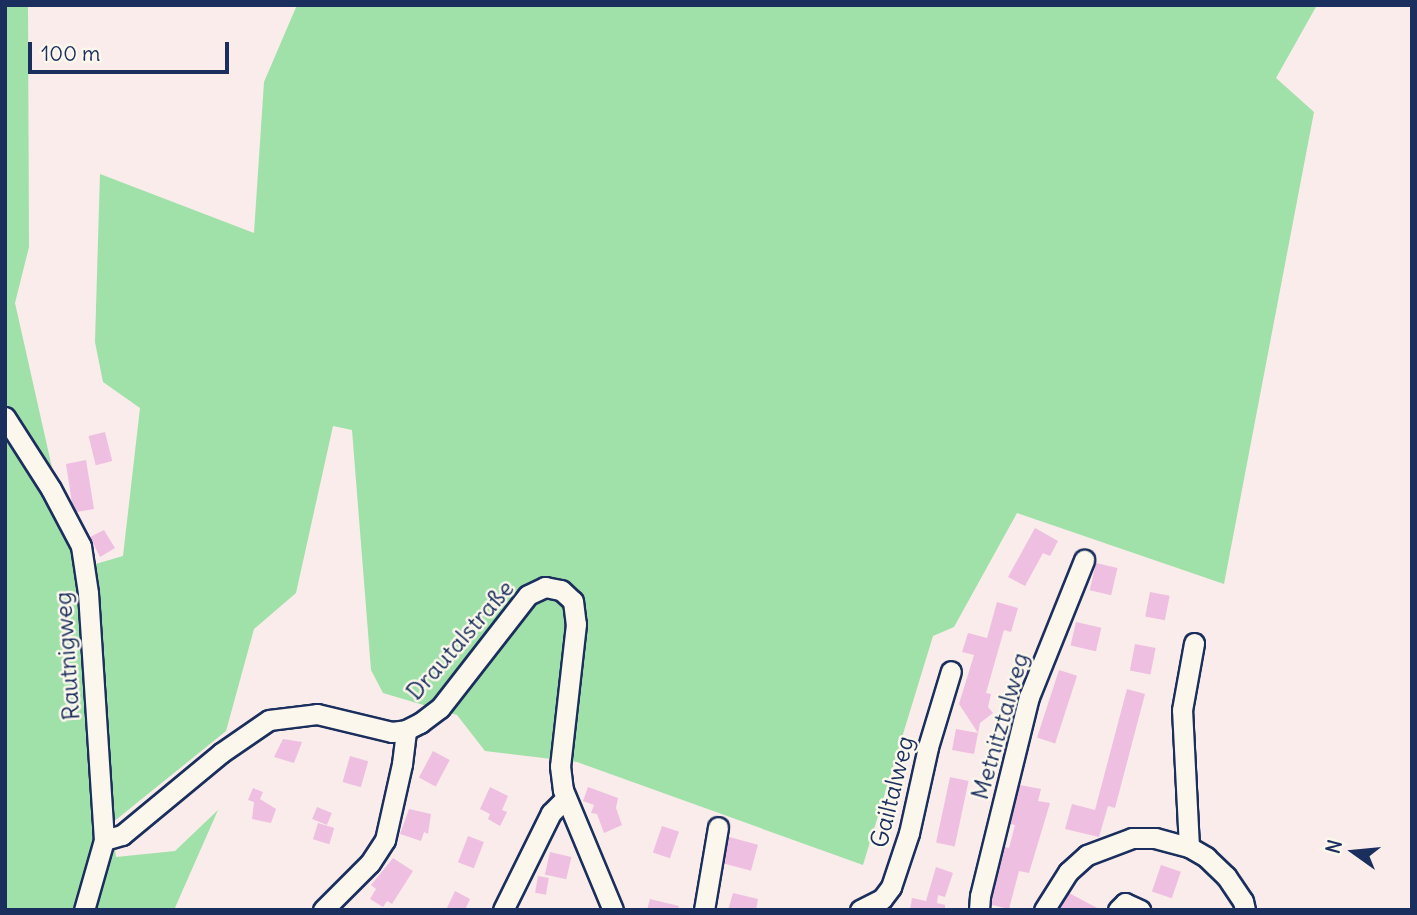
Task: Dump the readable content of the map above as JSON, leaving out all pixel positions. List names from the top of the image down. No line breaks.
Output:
{"streets":{"street":["Drautalstraße","Rautnigweg","Metnitztalweg","Gailtalweg"]},"crossings":[["Drautalstraße","Rautnigweg"]],"scale_bar":"100 m","north":"left"}
